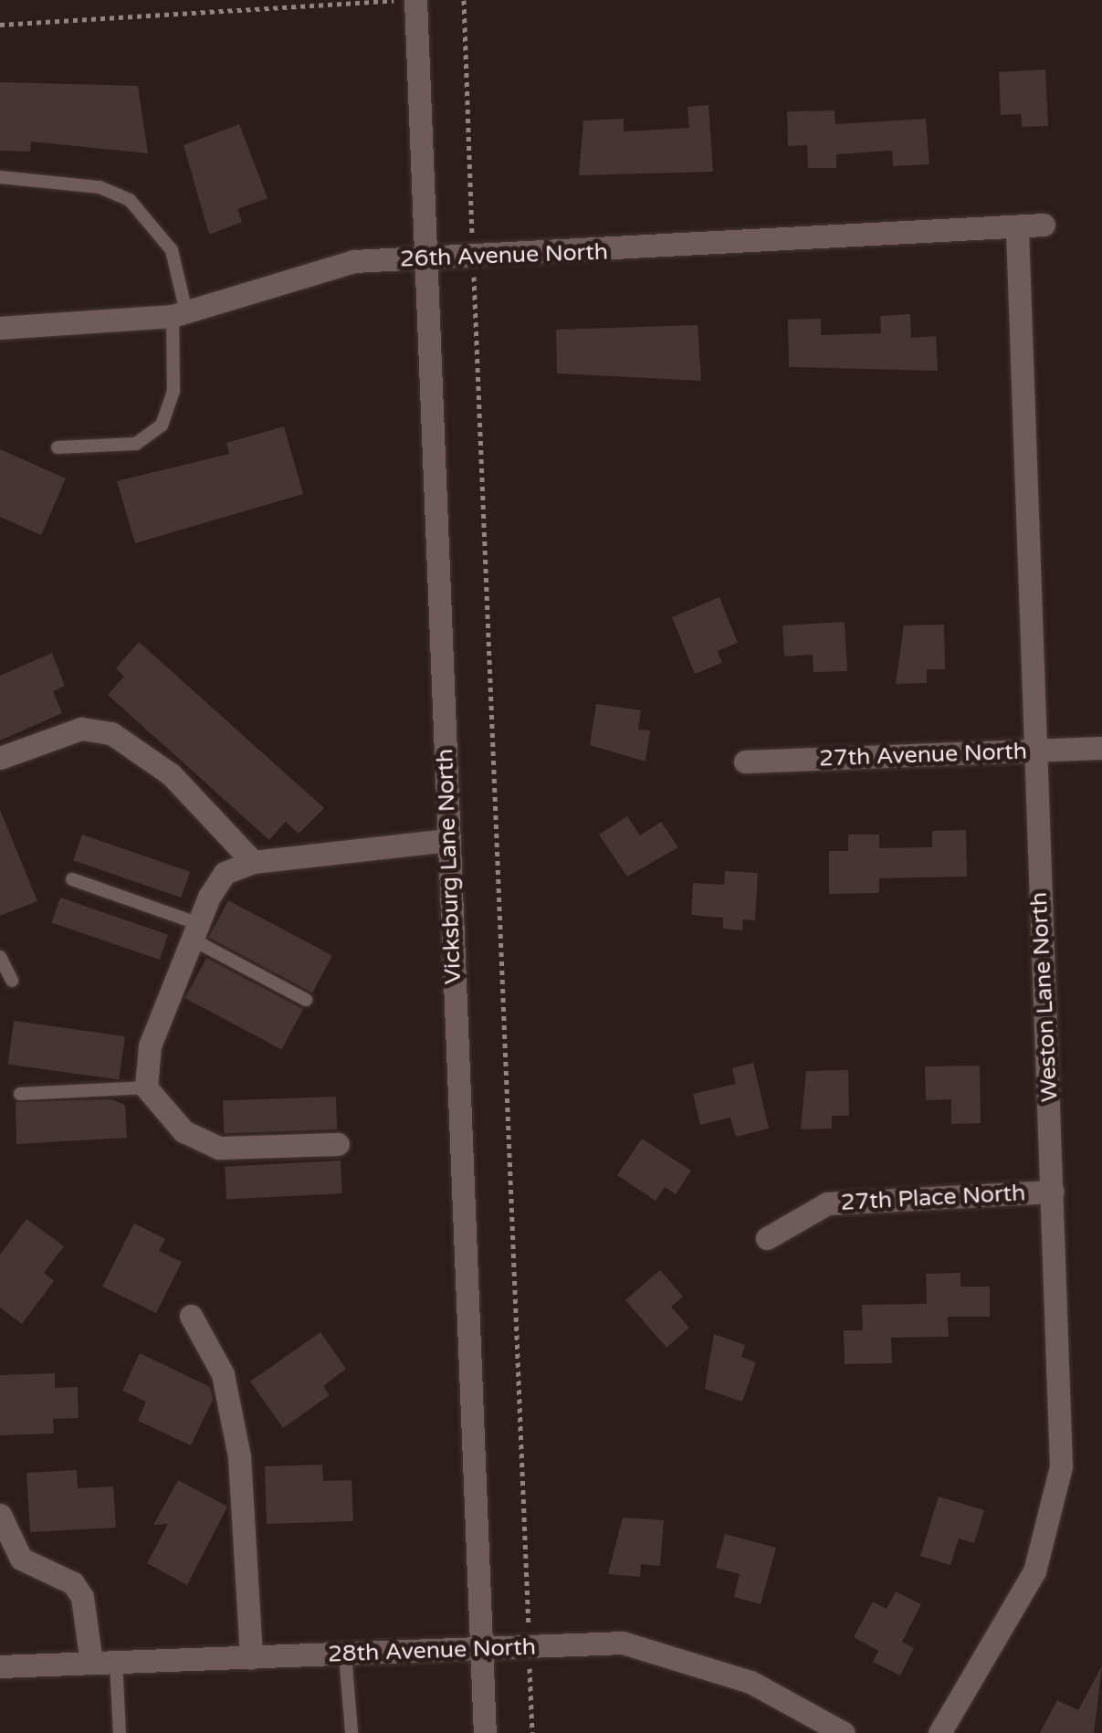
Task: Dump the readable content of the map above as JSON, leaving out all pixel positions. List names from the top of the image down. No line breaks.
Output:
{"streets":{"street":["26th Avenue North","27th Avenue North","Vicksburg Lane North","Weston Lane North","27th Place North","28th Avenue North"]},"crossings":[["26th Avenue North","Vicksburg Lane North"],["26th Avenue North","Weston Lane North"],["27th Avenue North","Weston Lane North"],["Vicksburg Lane North","28th Avenue North"],["Weston Lane North","27th Place North"]]}
